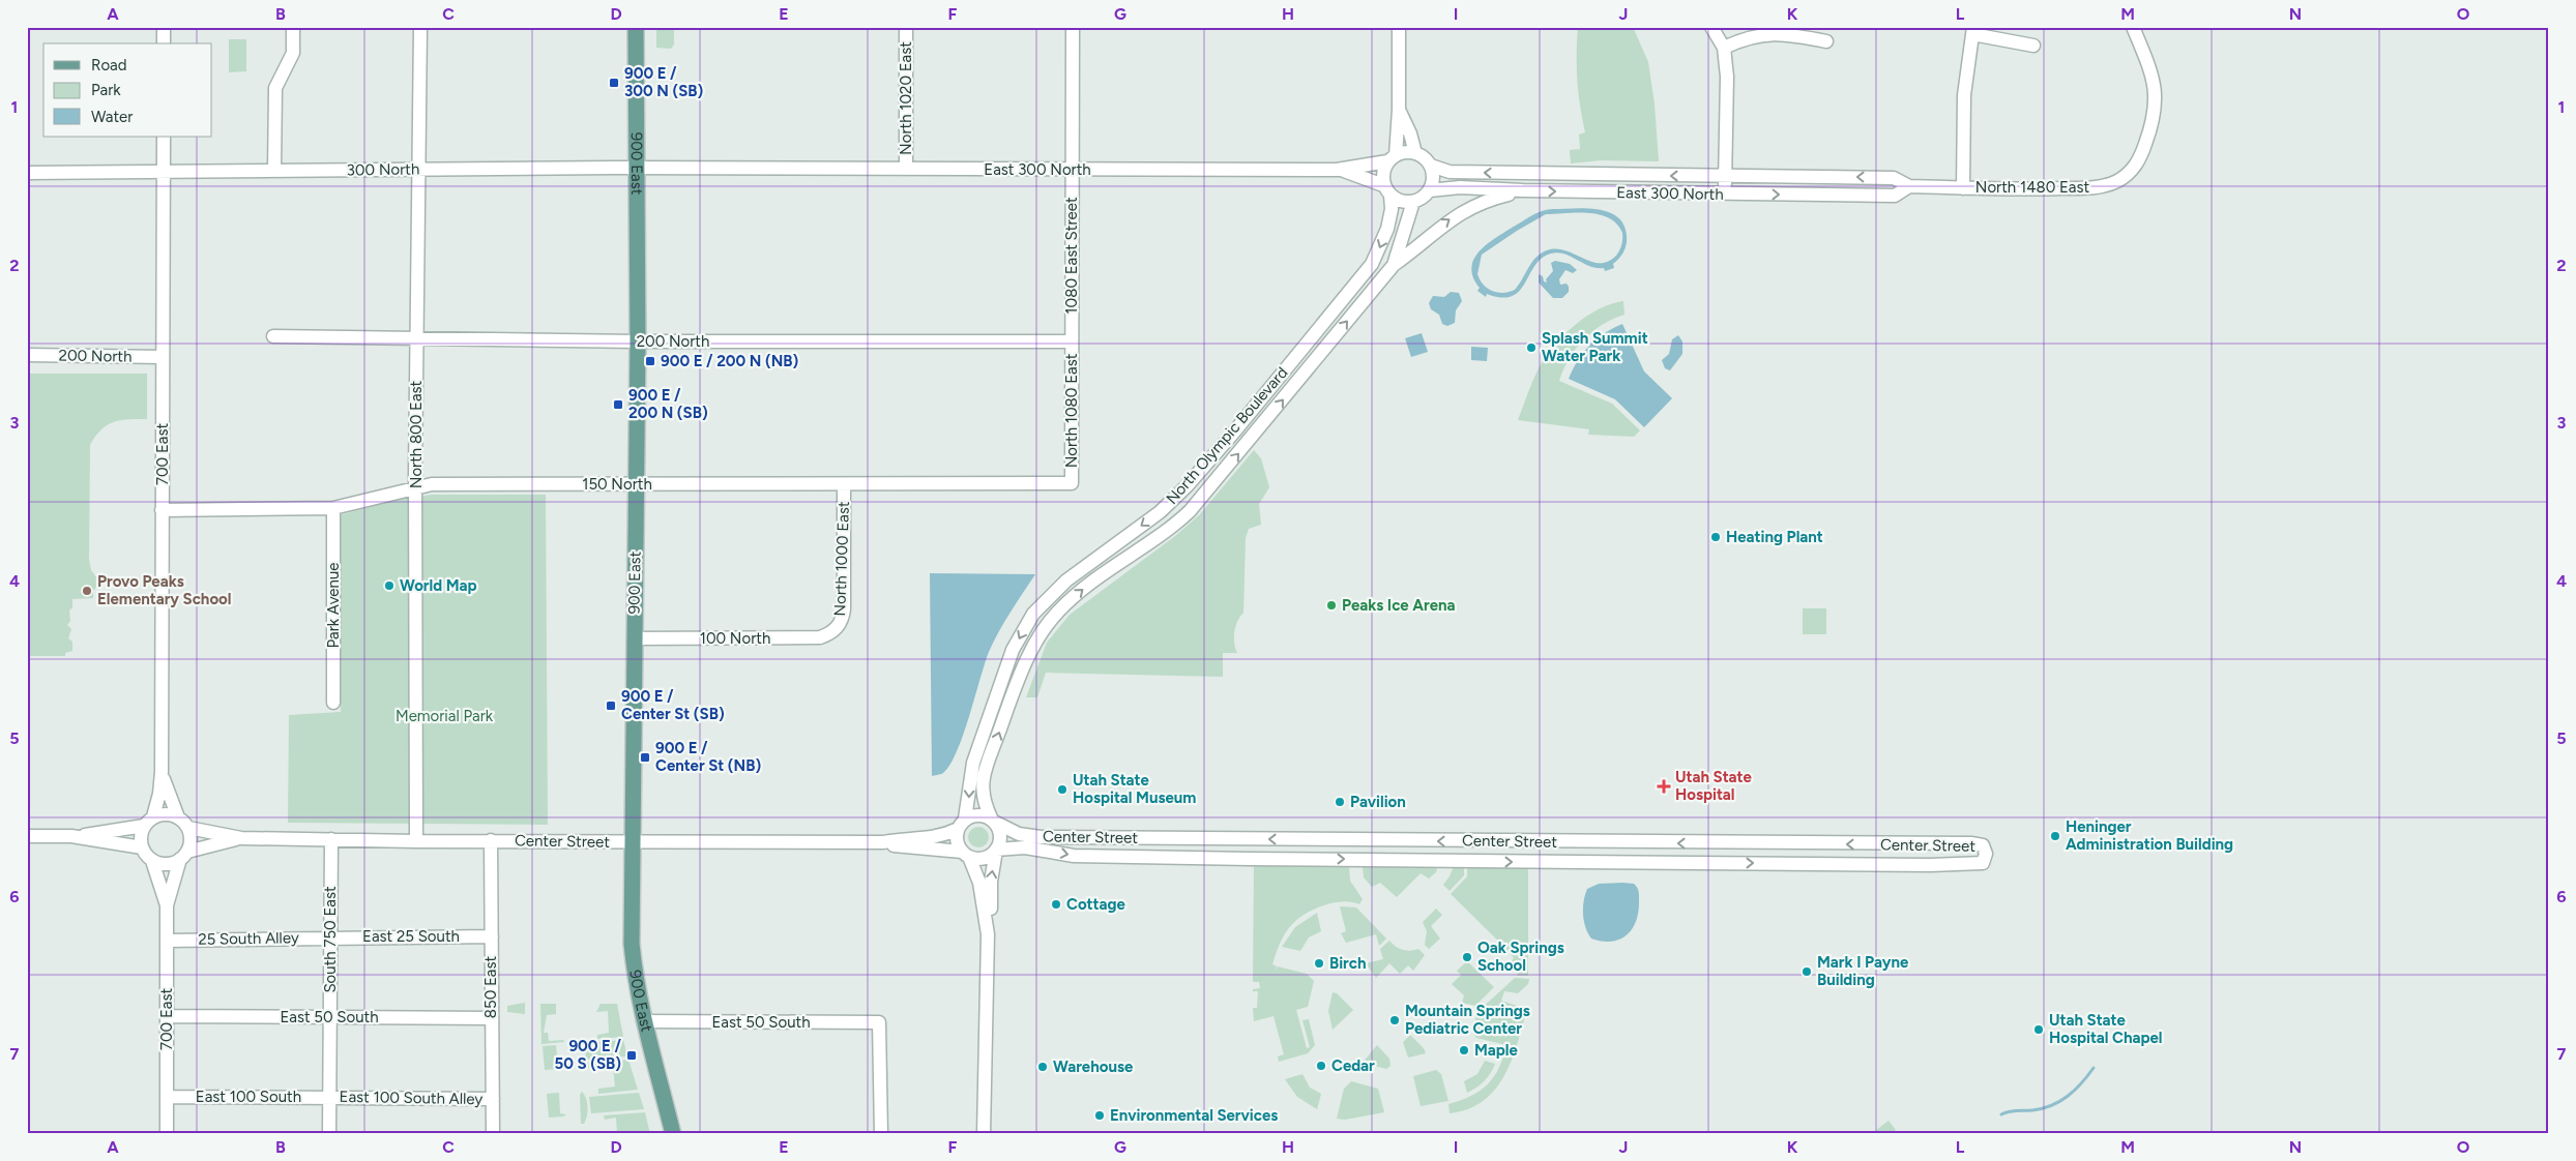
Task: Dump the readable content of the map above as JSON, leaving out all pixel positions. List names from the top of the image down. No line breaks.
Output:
{"streets":{"main road":["900 East"],"street":["North 1020 East","300 North","East 300 North","North 1480 East","1080 East Street","200 North","North 1080 East","North 800 East","North Olympic Boulevard","700 East","150 North","North 1000 East","Park Avenue","100 North","Center Street","East 25 South","25 South Alley","South 750 East","850 East","East 50 South","East 100 South","East 100 South Alley"]},"crossings":[["North 1020 East","East 300 North"],["900 East","300 North"],["900 East","200 North"],["900 East","150 North"],["900 East","100 North"],["900 East","Center Street"],["900 East","East 50 South"],["300 North","East 300 North"],["300 North","North 800 East"],["300 North","700 East"],["East 300 North","North 1480 East"],["East 300 North","1080 East Street"],["East 300 North","North Olympic Boulevard"],["1080 East Street","200 North"],["1080 East Street","North 1080 East"],["200 North","North 1080 East"],["200 North","North 800 East"],["200 North","700 East"],["North 1080 East","150 North"],["North 800 East","150 North"],["North 800 East","Center Street"],["North Olympic Boulevard","Center Street"],["700 East","150 North"],["700 East","Center Street"],["700 East","25 South Alley"],["700 East","East 50 South"],["700 East","East 100 South"],["150 North","North 1000 East"],["150 North","Park Avenue"],["North 1000 East","100 North"],["Center Street","South 750 East"],["Center Street","850 East"],["East 25 South","25 South Alley"],["East 25 South","South 750 East"],["East 25 South","850 East"],["25 South Alley","South 750 East"],["South 750 East","East 50 South"],["South 750 East","East 100 South"],["South 750 East","East 100 South Alley"],["850 East","East 50 South"],["850 East","East 100 South Alley"],["East 100 South","East 100 South Alley"]],"parks":["Memorial Park"],"places":{"transit":["900 E / 300 N (SB)","900 E / 200 N (NB)","900 E / 200 N (SB)","900 E / Center St (SB)","900 E / Center St (NB)","900 E / 50 S (SB)"],"other":["Splash Summit Water Park","Heating Plant","World Map","Provo Peaks Elementary School","Peaks Ice Arena","Utah State Hospital Museum","Pavilion","Heninger Administration Building","Cottage","Oak Springs School","Birch","Mark I Payne Building","Mountain Springs Pediatric Center","Utah State Hospital Chapel","Maple","Cedar","Warehouse","Environmental Services"],"health":["Utah State Hospital"]},"legend":["Road","Park","Water"],"grid":{"columns":["A","B","C","D","E","F","G","H","I","J","K","L","M","N","O"],"rows":["1","2","3","4","5","6","7"]}}
